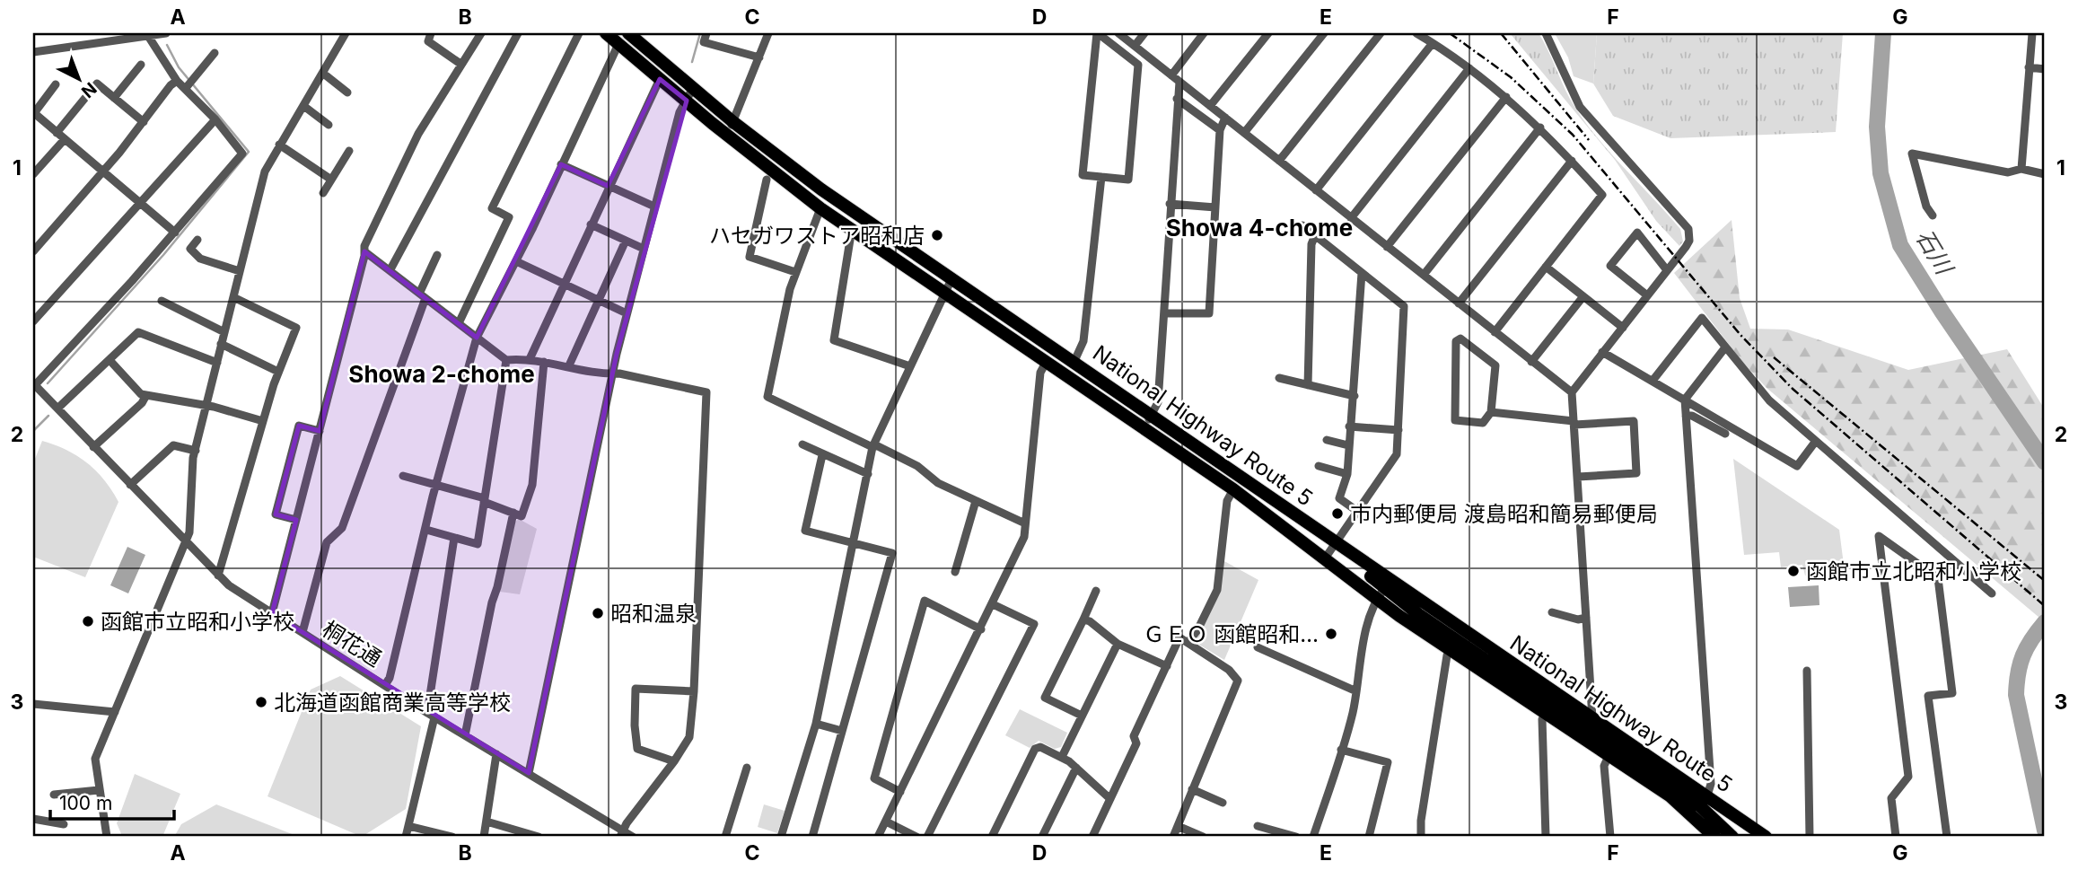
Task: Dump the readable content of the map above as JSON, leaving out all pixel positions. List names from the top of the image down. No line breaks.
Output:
{"streets":{"highway":["National Highway Route 5"],"street":["桐花通"]},"districts":["Showa 4-chome","Showa 2-chome"],"water":["石川"],"places":["ハセガワストア昭和店","市内郵便局 渡島昭和簡易郵便局","函館市立北昭和小学校","昭和温泉","函館市立昭和小学校","ＧＥＯ 函館昭和…","北海道函館商業高等学校"],"scale_bar":"100 m","north":"bottom right","grid":{"columns":["A","B","C","D","E","F","G"],"rows":["1","2","3"]}}
